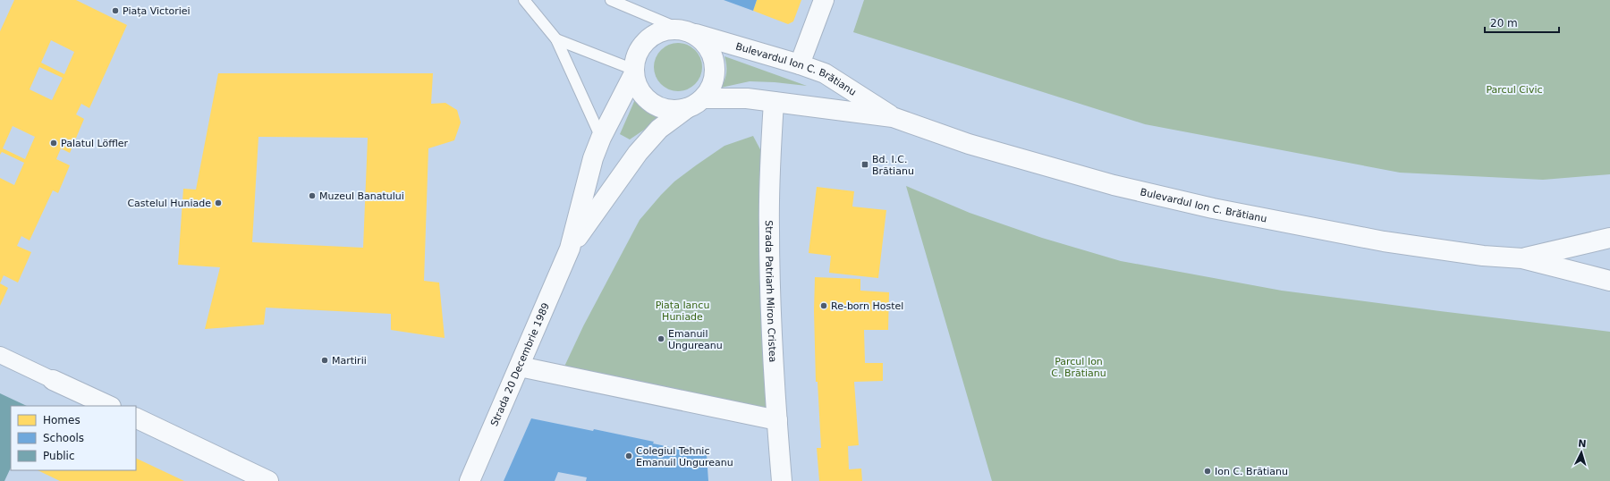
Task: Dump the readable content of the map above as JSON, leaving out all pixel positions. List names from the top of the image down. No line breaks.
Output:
{"streets":{"street":["Bulevardul Ion C. Brătianu","Strada Patriarh Miron Cristea","Strada 20 Decembrie 1989"]},"crossings":[["Bulevardul Ion C. Brătianu","Strada Patriarh Miron Cristea"],["Bulevardul Ion C. Brătianu","Strada 20 Decembrie 1989"]],"parks":["Parcul Civic","Piața Iancu Huniade","Parcul Ion C. Brătianu"],"places":{"other":["Piața Victoriei","Palatul Löffler","Muzeul Banatului","Castelul Huniade","Re-born Hostel","Emanuil Ungureanu","Martirii","Colegiul Tehnic Emanuil Ungureanu","Ion C. Brătianu"],"transit":["Bd. I.C. Brătianu"]},"legend":["Homes","Schools","Public"],"scale_bar":"20 m","north":"top"}
